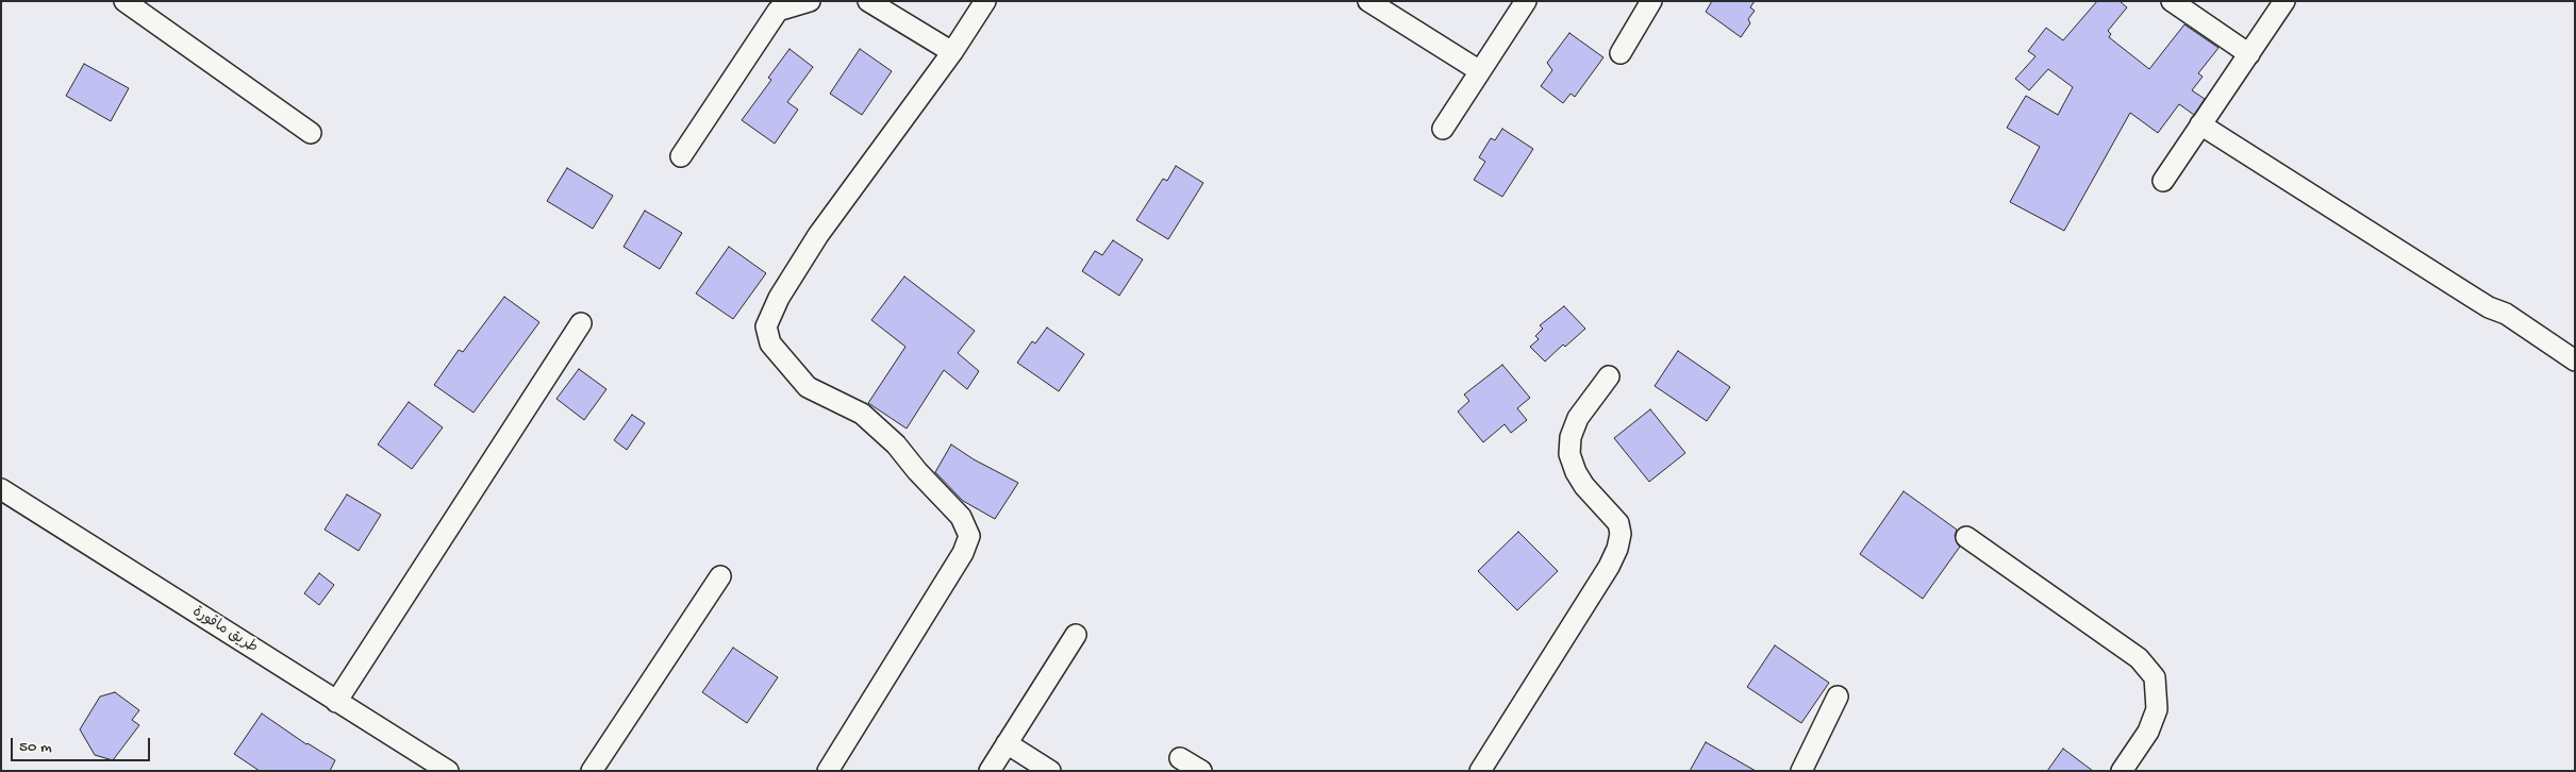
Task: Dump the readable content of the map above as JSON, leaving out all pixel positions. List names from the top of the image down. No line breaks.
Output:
{"streets":{"street":["طريق ماقورة"]},"scale_bar":"50 m"}
